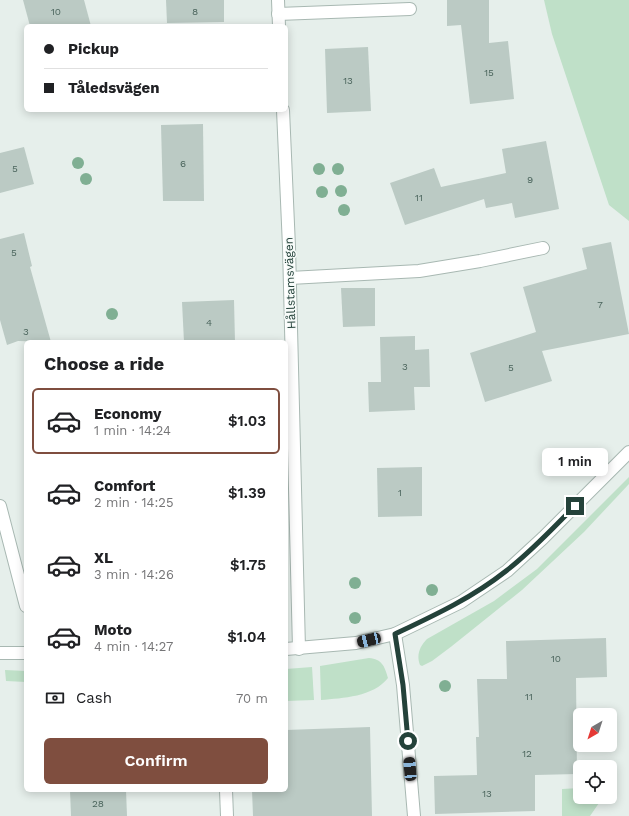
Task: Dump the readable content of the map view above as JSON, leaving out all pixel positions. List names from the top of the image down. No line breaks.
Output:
{"streets":{"street":["Hållstamsvägen"]},"house_numbers":["10","8","15","13","6","5","9","11","5","7","4","3","3","5","1","10","11","12","13","28"],"north":"bottom left","page":{"banner":["Pickup","Tåledsvägen"],"heading":"Choose a ride","list":[{"name":"Economy","note":"1 min · 14:24","value":"$1.03"},{"name":"Comfort","note":"2 min · 14:25","value":"$1.39"},{"name":"XL","note":"3 min · 14:26","value":"$1.75"},{"name":"Moto","note":"4 min · 14:27","value":"$1.04"}],"bubble":"1 min","pay":["Cash","70 m"],"buttons":"Confirm"}}
